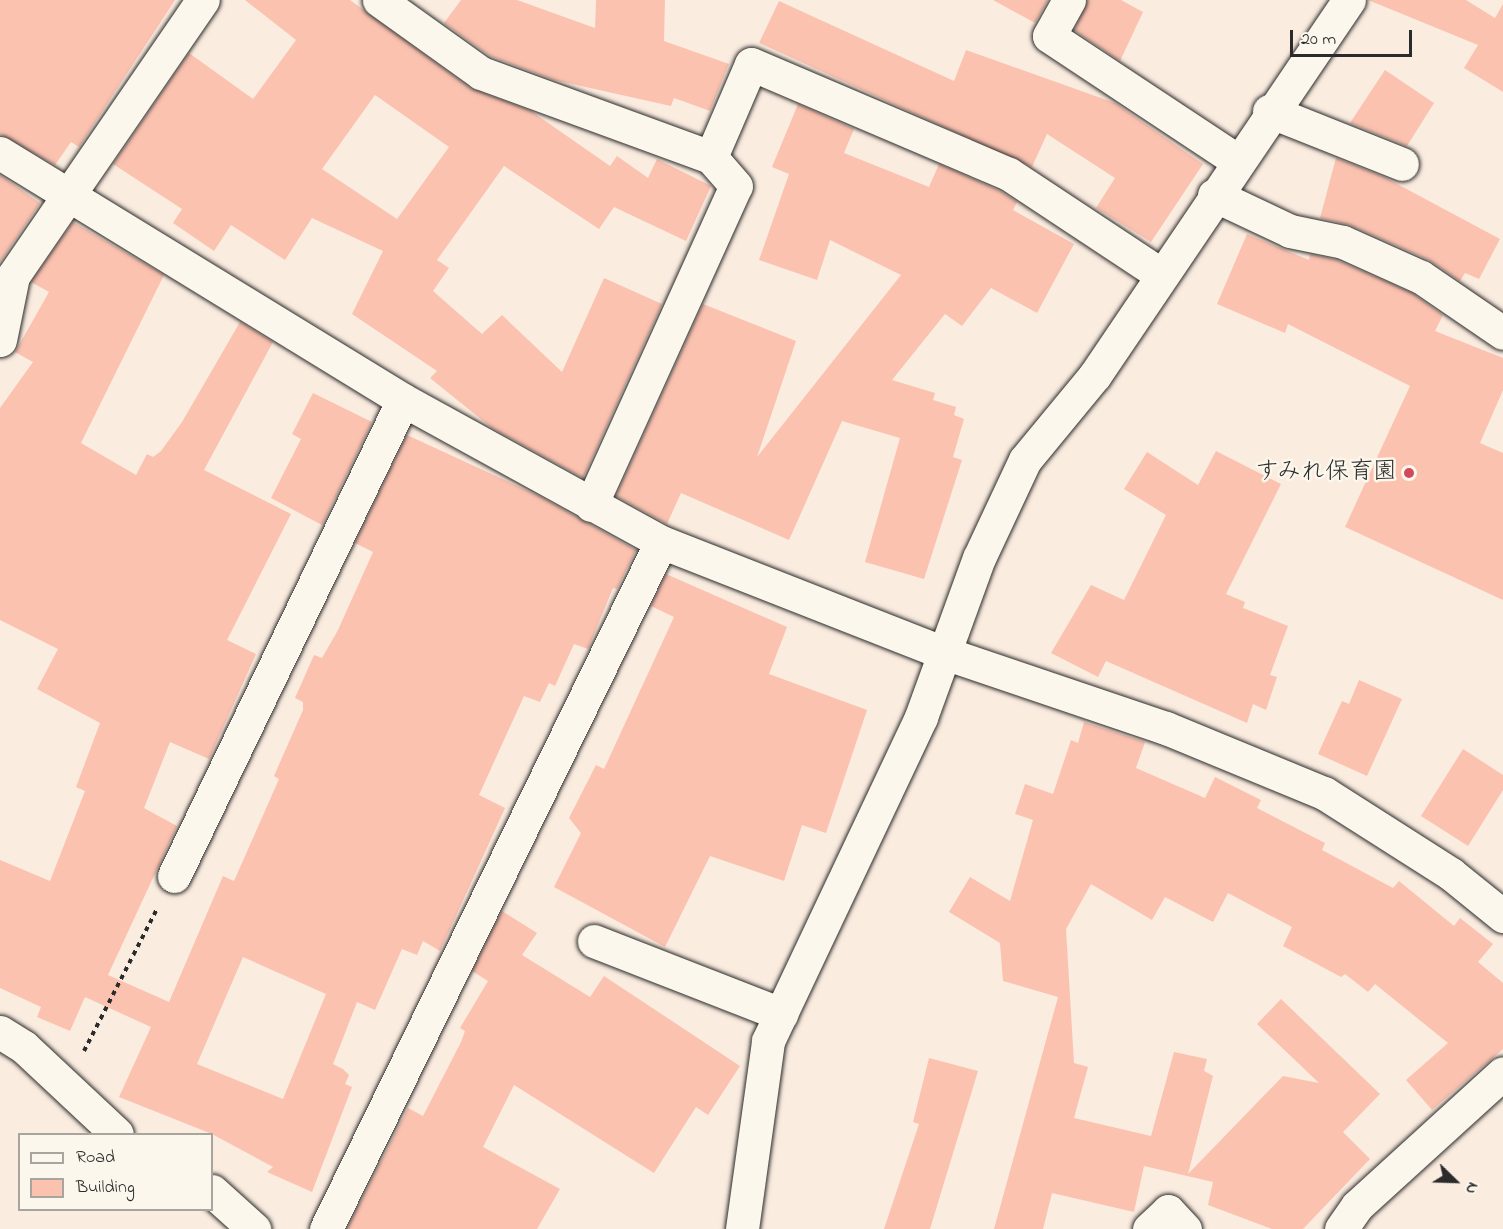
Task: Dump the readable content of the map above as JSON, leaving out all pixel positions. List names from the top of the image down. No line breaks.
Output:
{"places":["すみれ保育園"],"legend":["Road","Building"],"scale_bar":"20 m","north":"bottom right"}
